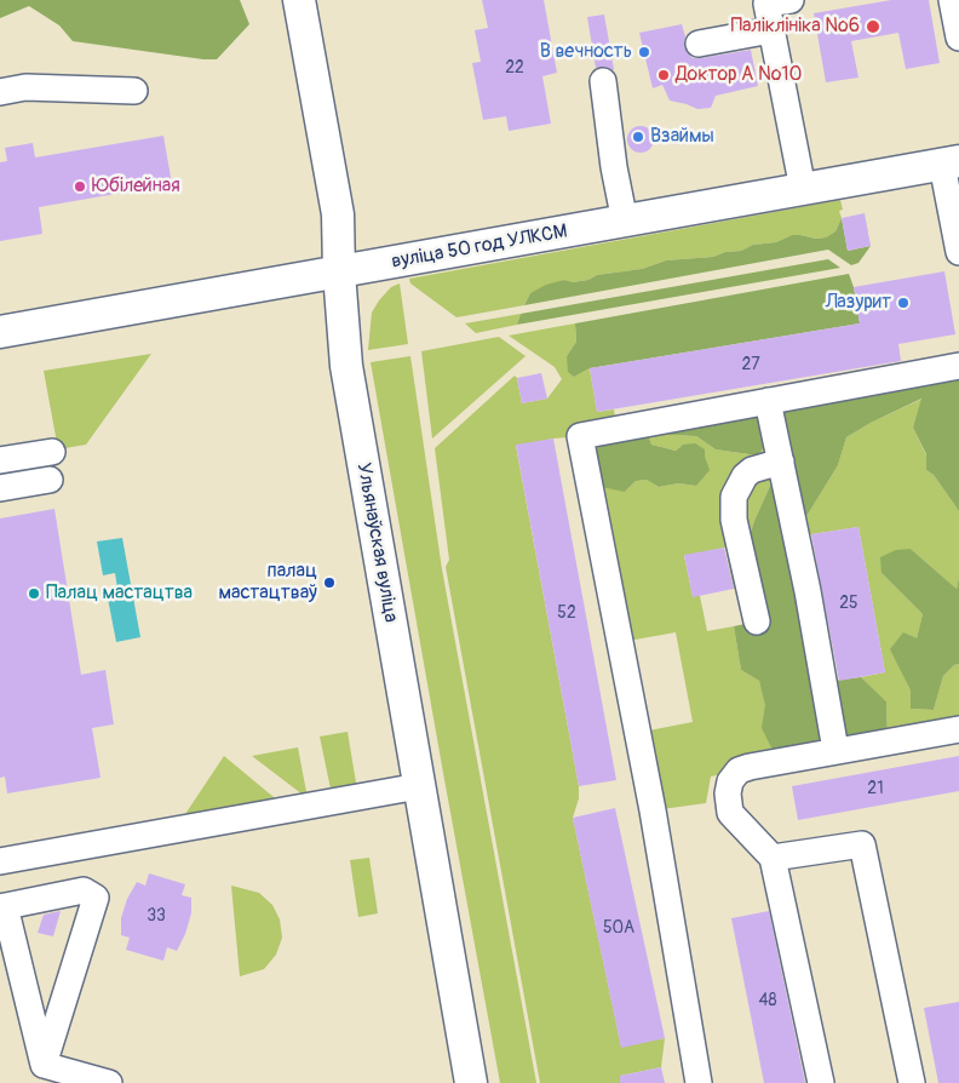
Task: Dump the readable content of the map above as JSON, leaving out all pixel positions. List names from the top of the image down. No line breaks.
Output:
{"streets":{"main road":["вуліца 50 год УЛКСМ","Ульянаўская вуліца"]},"crossings":[["вуліца 50 год УЛКСМ","Ульянаўская вуліца"]],"places":["Паліклініка №6","В вечность","Доктор А №10","Взаймы","Юбілейная","Лазурит","палац мастацтваў","Палац мастацтва"],"house_numbers":["22","27","25","52","21","33","50А","48"]}
